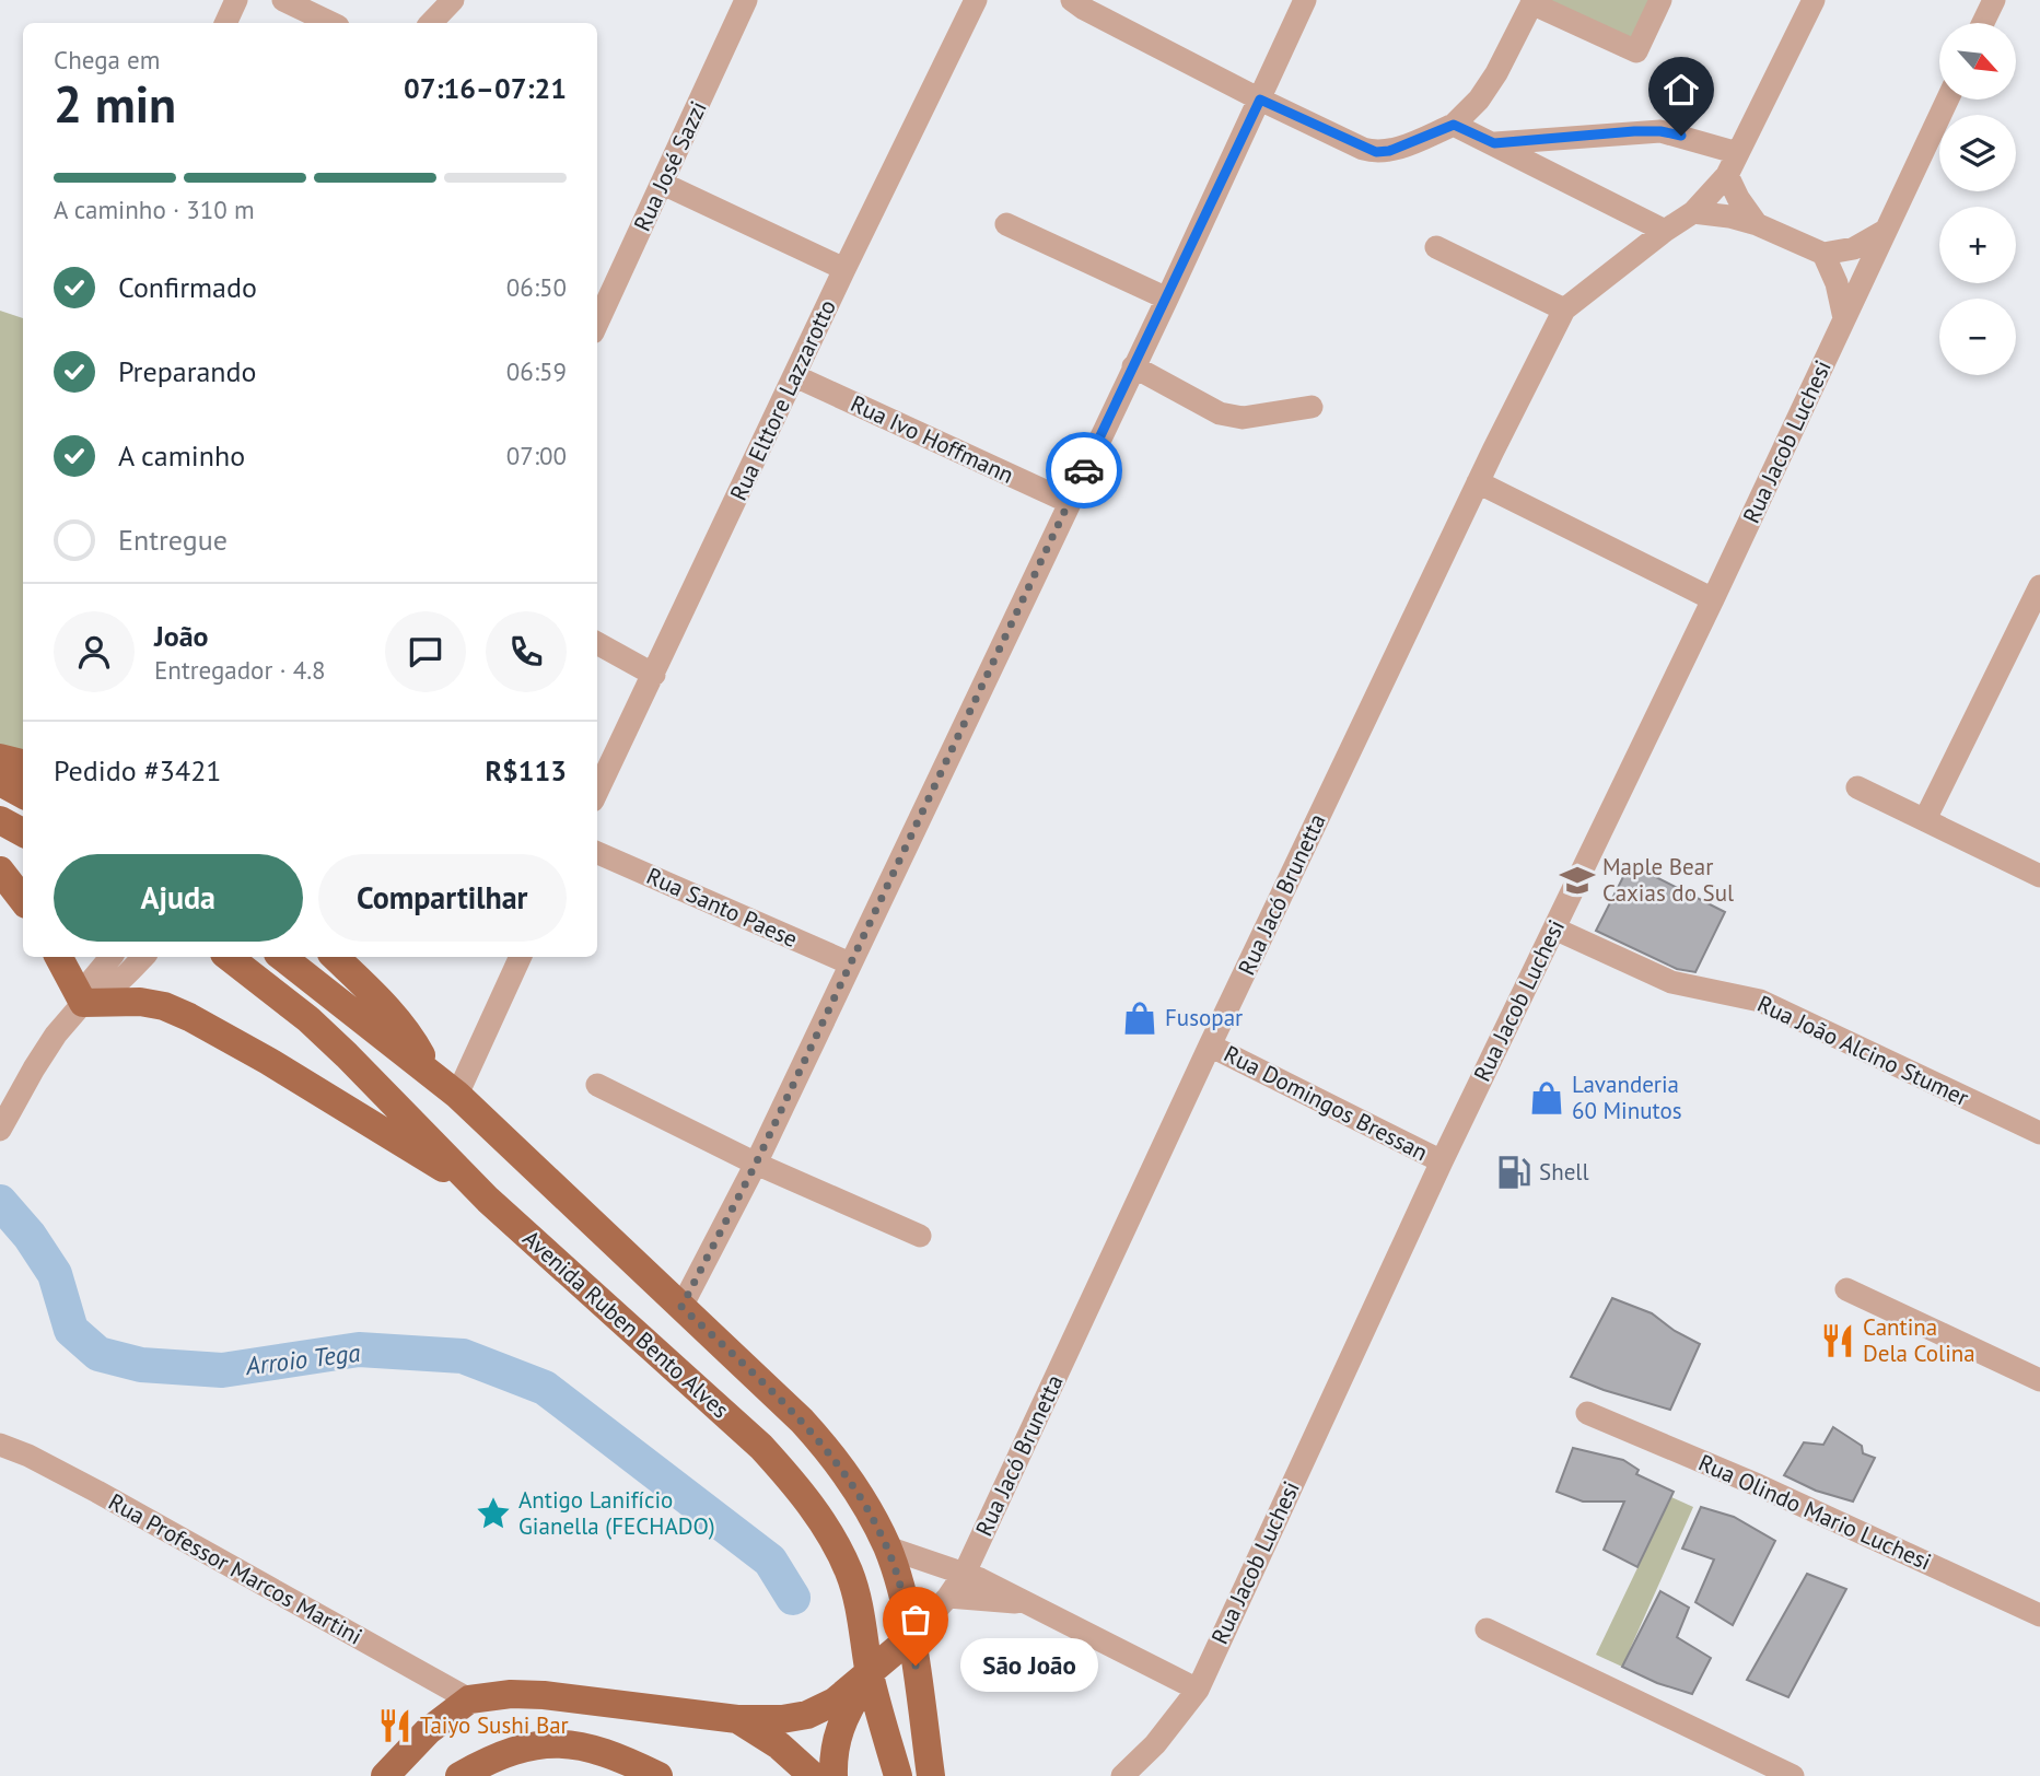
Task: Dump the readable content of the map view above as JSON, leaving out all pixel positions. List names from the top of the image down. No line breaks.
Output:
{"streets":{"main road":["Avenida Ruben Bento Alves"],"street":["Rua José Sazzi","Rua Elttore Lazzarotto","Rua Ivo Hoffmann","Rua Jacob Luchesi","Rua Jacó Brunetta","Rua Santo Paese","Rua João Alcino Stumer","Rua Domingos Bressan","Rua Olindo Mario Luchesi","Rua Professor Marcos Martini"]},"crossings":[["Rua Elttore Lazzarotto","Rua Ivo Hoffmann"],["Rua Jacob Luchesi","Rua João Alcino Stumer"],["Rua Jacob Luchesi","Rua Domingos Bressan"],["Rua Jacó Brunetta","Rua Domingos Bressan"],["Rua Jacó Brunetta","Avenida Ruben Bento Alves"]],"water":["Arroio Tega"],"places":{"school or university":["Maple Bear Caxias do Sul"],"shop":["Fusopar","Lavanderia 60 Minutos"],"fuel station":["Shell"],"restaurant":["Cantina Dela Colina","Taiyo Sushi Bar"],"place":["Antigo Lanifício Gianella (FECHADO)"],"other":["São João"]},"north":"bottom right","page":{"map_buttons":["+","−"],"heading":["2 min","Chega em","07:16–07:21"],"panel":["João","Entregador · 4.8","Pedido #3421","R$113"],"bar":"A caminho · 310 m","list":[["Confirmado","06:50"],["Preparando","06:59"],["A caminho","07:00"],"Entregue"],"buttons":["Ajuda","Compartilhar"],"bubble":"São João"}}
